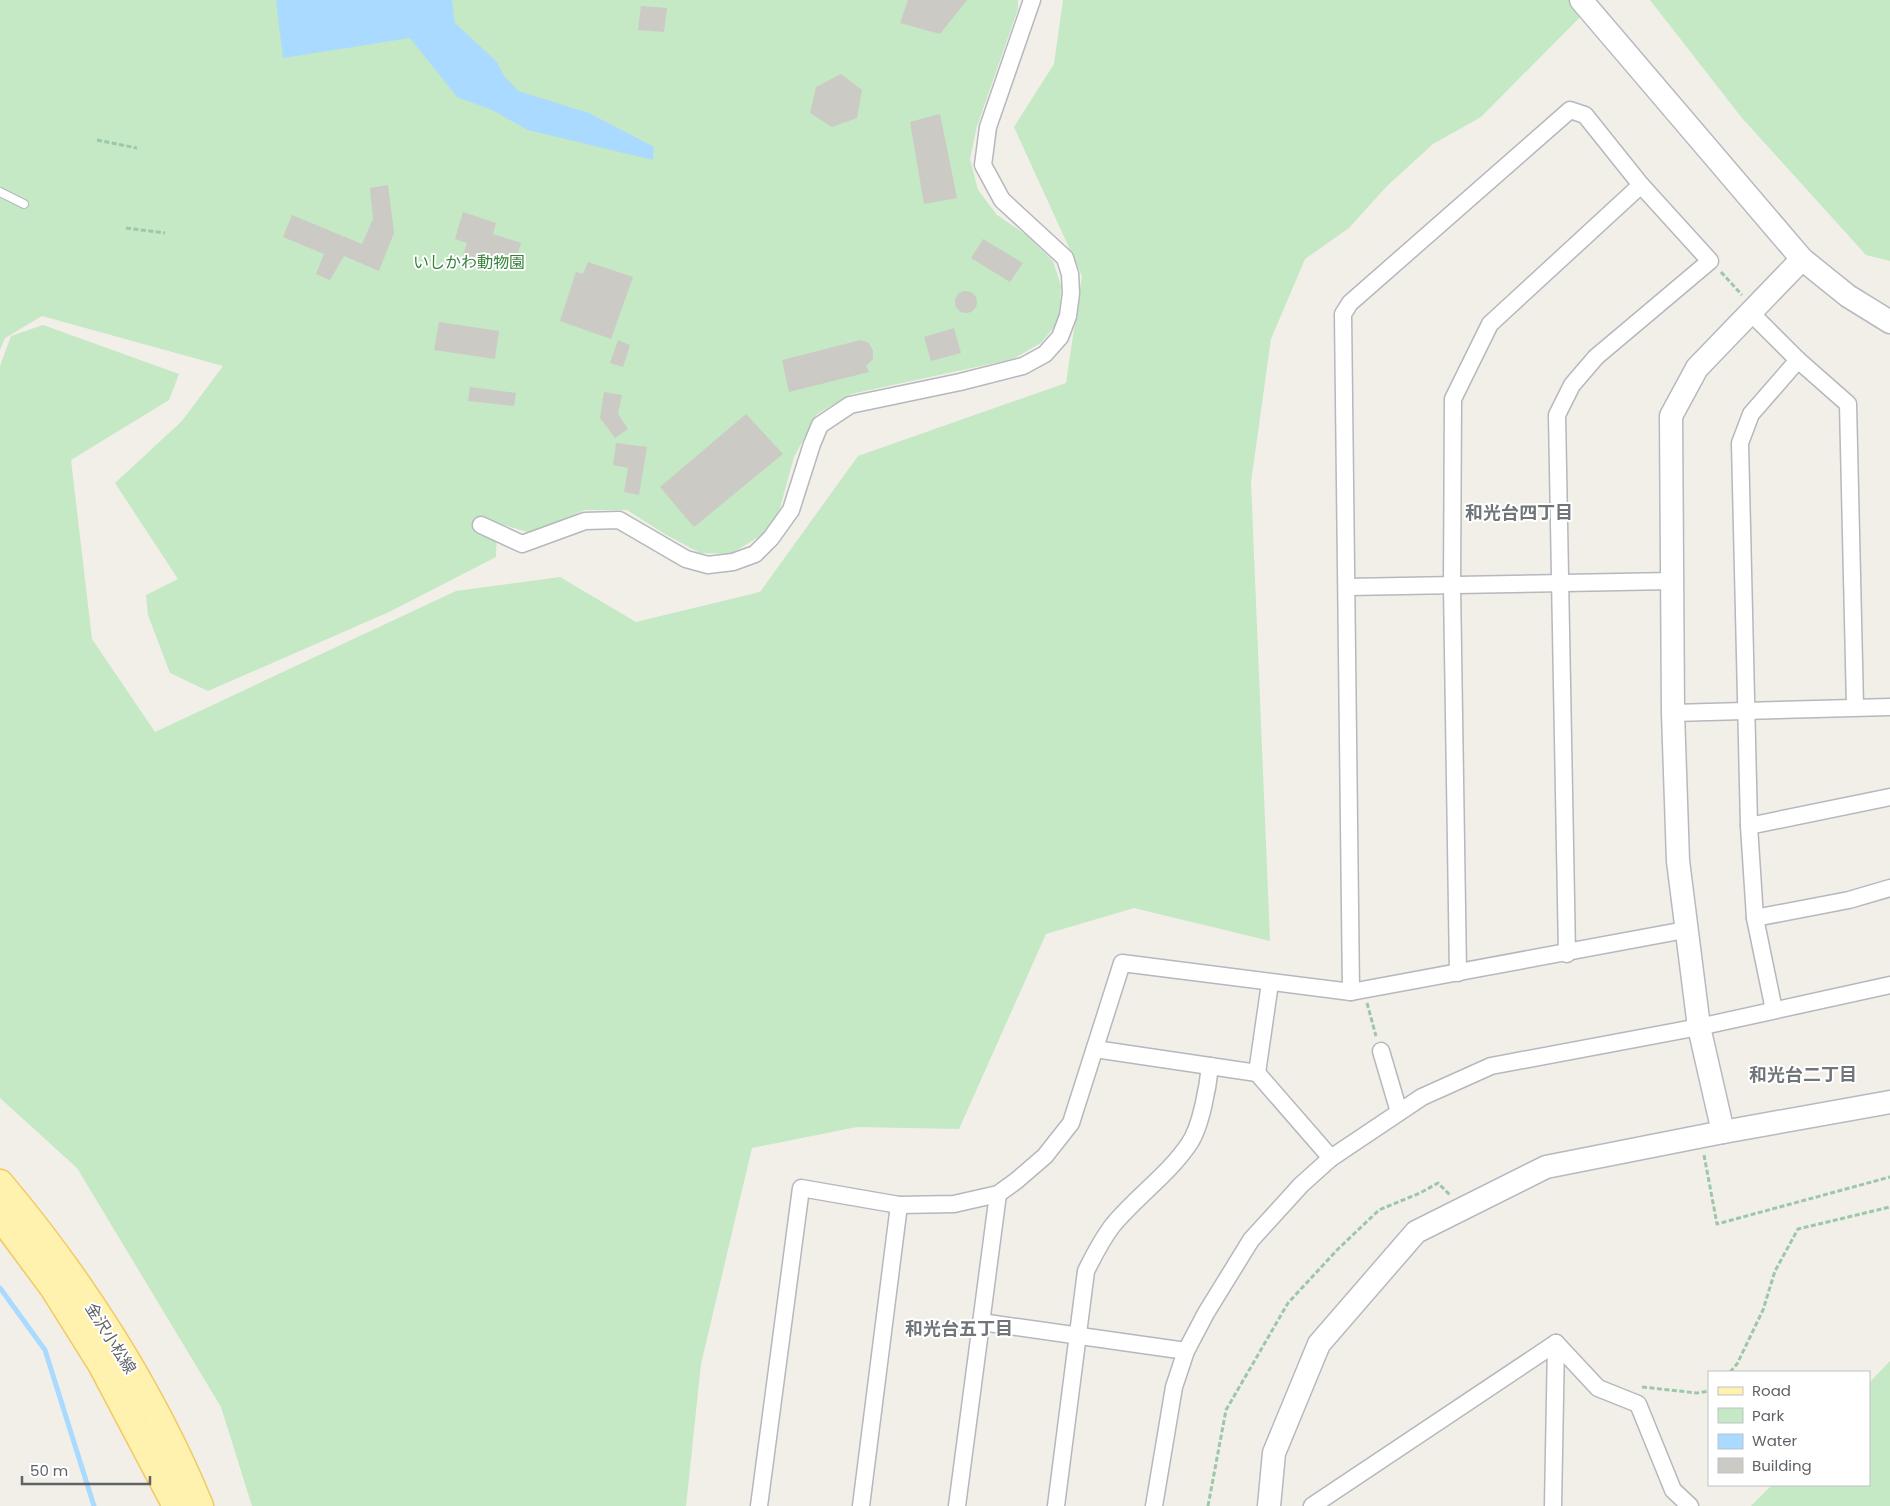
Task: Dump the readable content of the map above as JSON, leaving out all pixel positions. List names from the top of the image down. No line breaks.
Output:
{"streets":{"main road":["金沢小松線"]},"districts":["和光台四丁目","和光台二丁目","和光台五丁目"],"parks":["いしかわ動物園"],"legend":["Road","Park","Water","Building"],"scale_bar":"50 m"}
